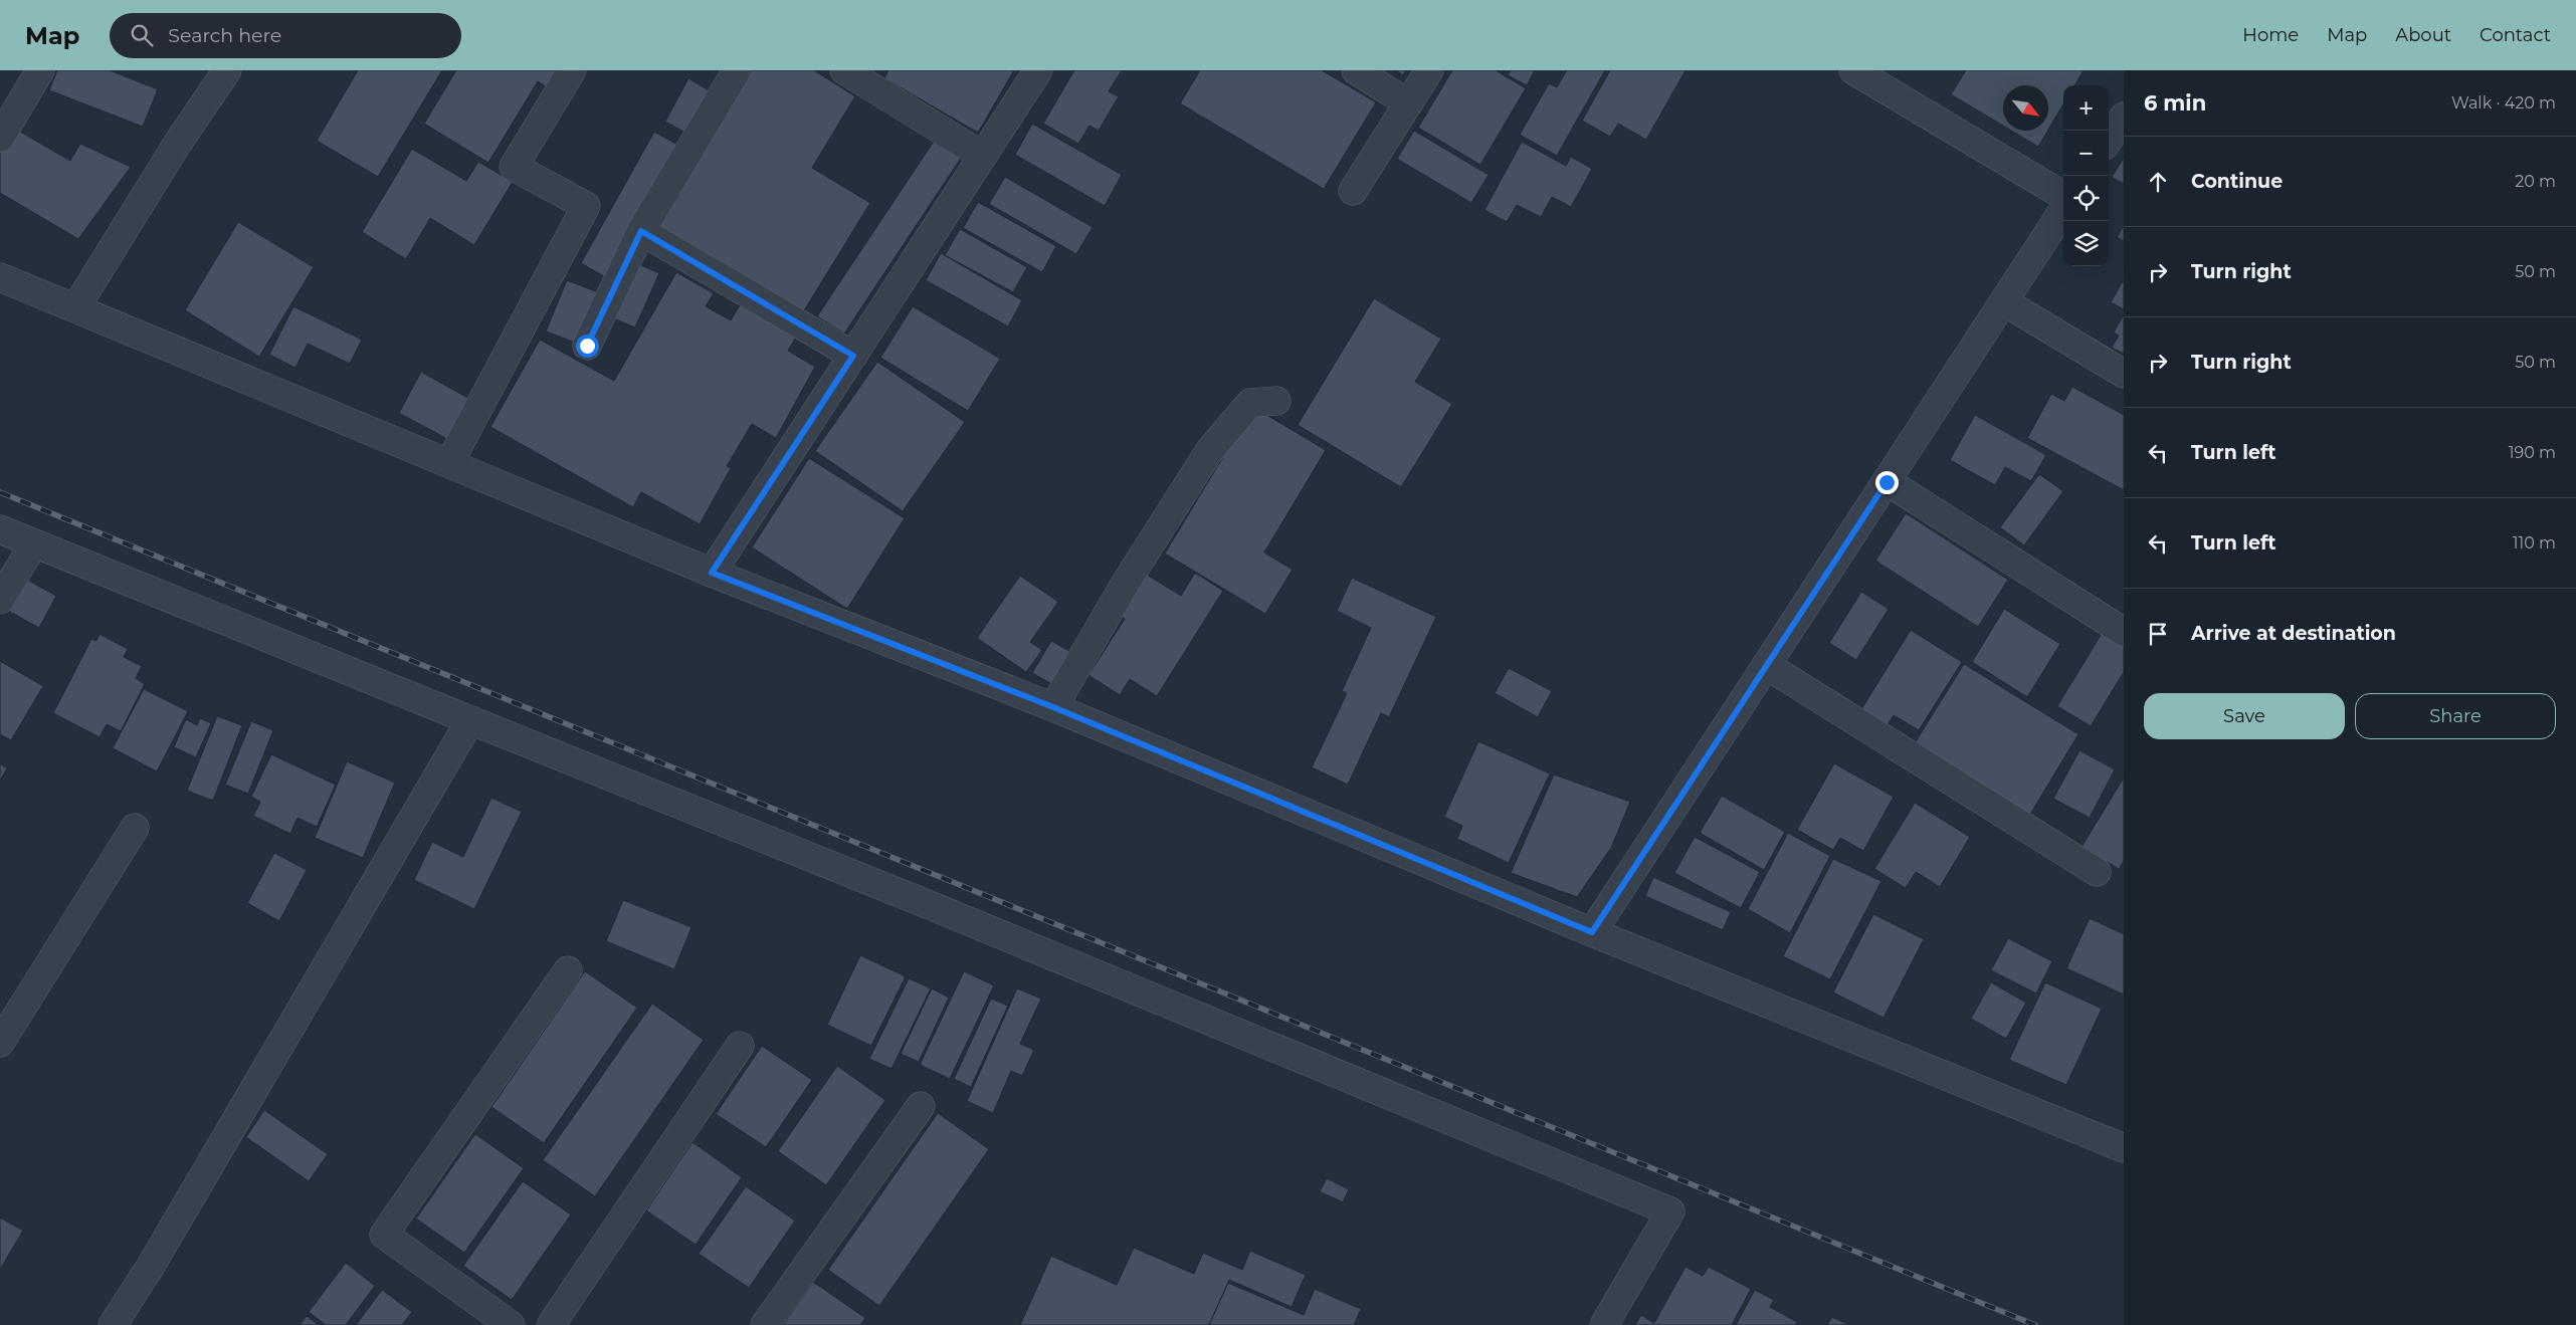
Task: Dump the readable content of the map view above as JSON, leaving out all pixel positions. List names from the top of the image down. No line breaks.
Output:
{"north":"bottom right","page":{"header":"Map","search":"Search here","nav":["Home","Map","About","Contact"],"heading":["6 min","Walk · 420 m"],"map_buttons":["+","−"],"list":[["Continue","20 m"],["Turn right","50 m"],["Turn right","50 m"],["Turn left","190 m"],["Turn left","110 m"],"Arrive at destination"],"buttons":["Save","Share"]}}
